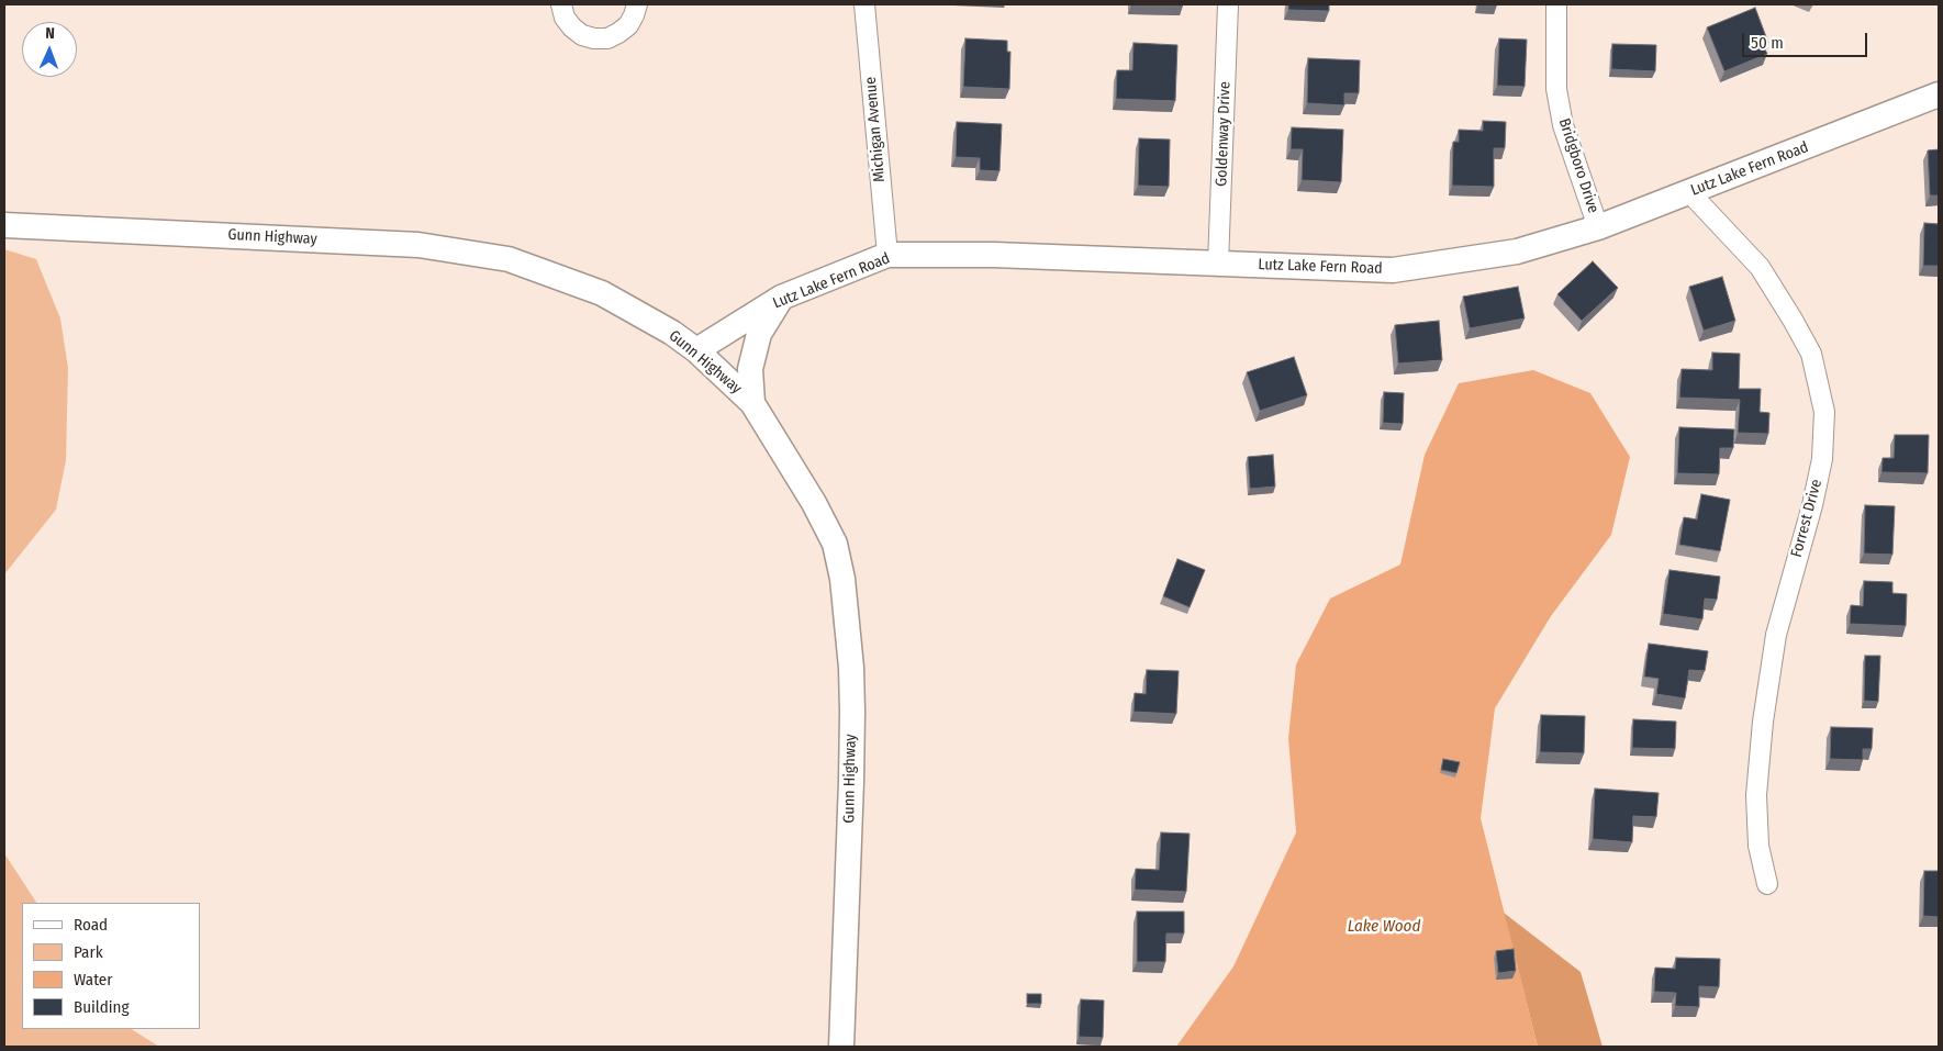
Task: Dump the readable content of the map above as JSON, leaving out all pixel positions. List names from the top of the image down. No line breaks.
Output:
{"streets":{"main road":["Lutz Lake Fern Road","Gunn Highway"],"street":["Michigan Avenue","Goldenway Drive","Bridgboro Drive","Forrest Drive"]},"crossings":[["Michigan Avenue","Lutz Lake Fern Road"],["Goldenway Drive","Lutz Lake Fern Road"],["Bridgboro Drive","Lutz Lake Fern Road"],["Lutz Lake Fern Road","Gunn Highway"],["Lutz Lake Fern Road","Forrest Drive"]],"water":["Lake Wood"],"legend":["Road","Park","Water","Building"],"scale_bar":"50 m","north":"top"}
